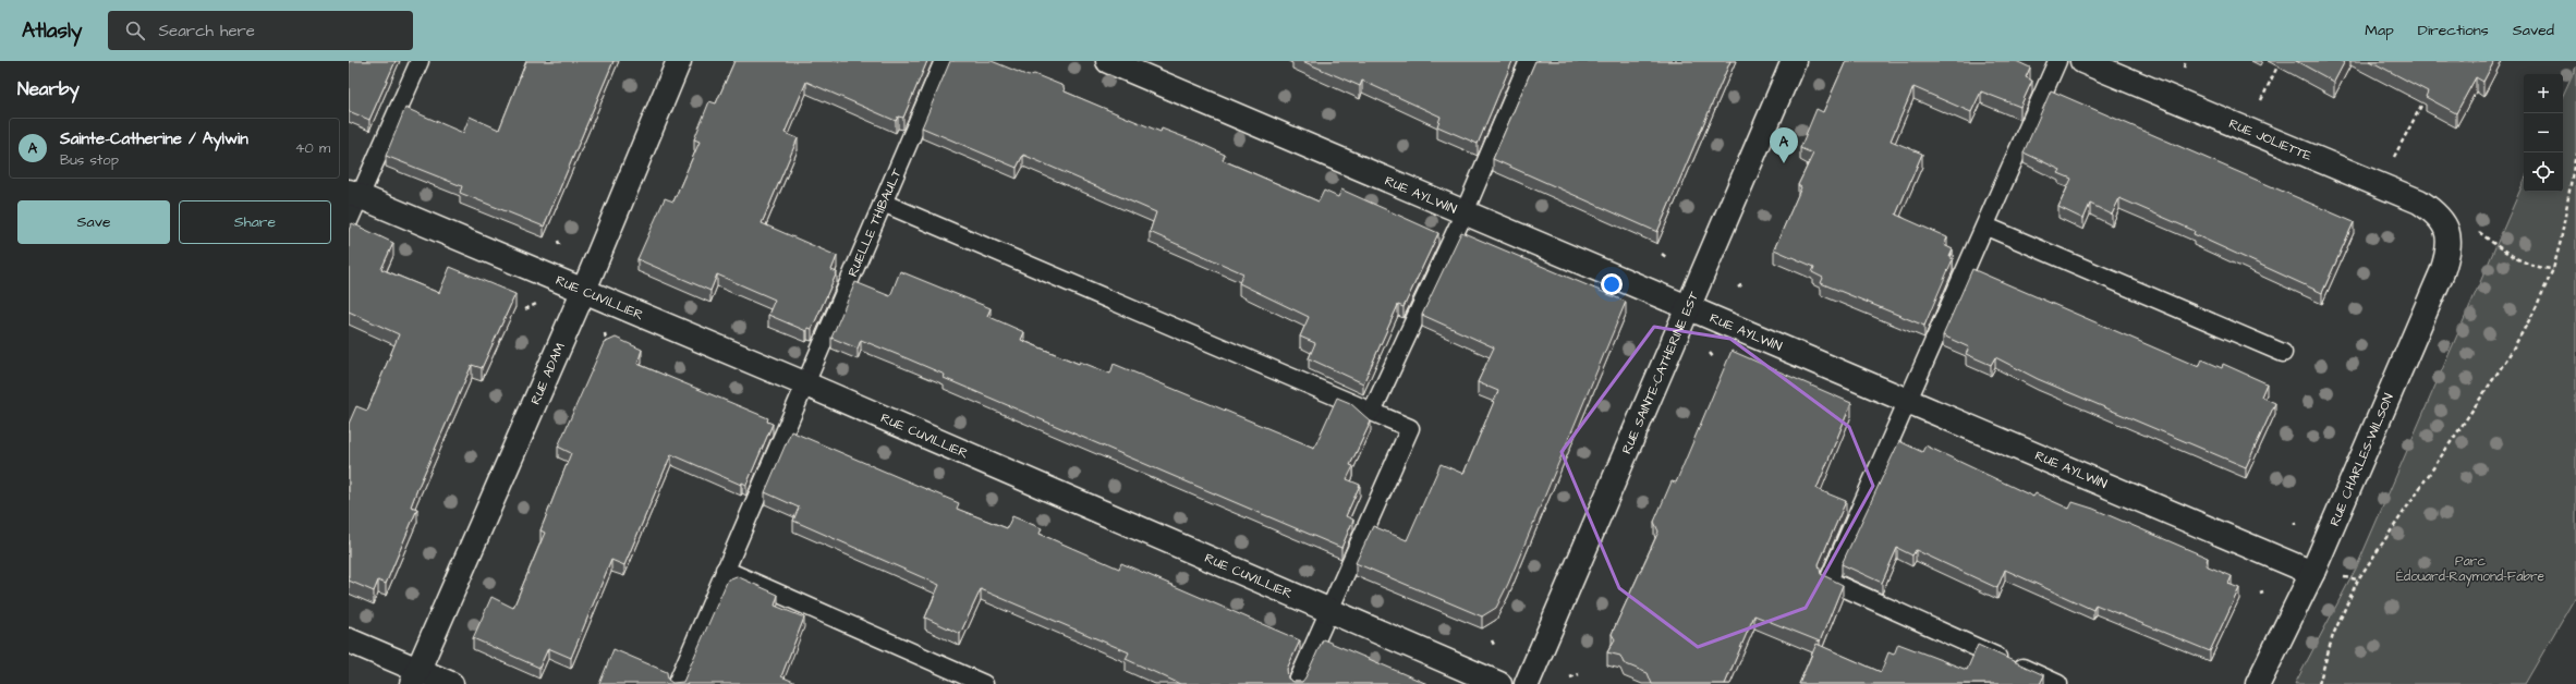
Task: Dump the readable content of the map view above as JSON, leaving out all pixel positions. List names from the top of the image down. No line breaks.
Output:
{"streets":{"street":["RUE JOLIETTE","RUE AYLWIN","RUE CUVILLIER","RUE SAINTE-CATHERINE EST","RUE ADAM","RUE CHARLES-WILSON"],"lane":["RUELLE THIBAULT"]},"crossings":[["RUE JOLIETTE","RUE CHARLES-WILSON"],["RUE AYLWIN","RUE SAINTE-CATHERINE EST"],["RUE AYLWIN","RUE CHARLES-WILSON"],["RUELLE THIBAULT","RUE CUVILLIER"],["RUE CUVILLIER","RUE ADAM"]],"parks":["Parc Édouard-Raymond-Fabre"],"page":{"header":"Atlasly","search":"Search here","nav":["Map","Directions","Saved"],"heading":"Nearby","map_buttons":["+","−"],"list":[{"mark":"A","name":"Sainte-Catherine / Aylwin","note":"Bus stop","value":"40 m"}],"pins":"A","buttons":["Save","Share"]}}
